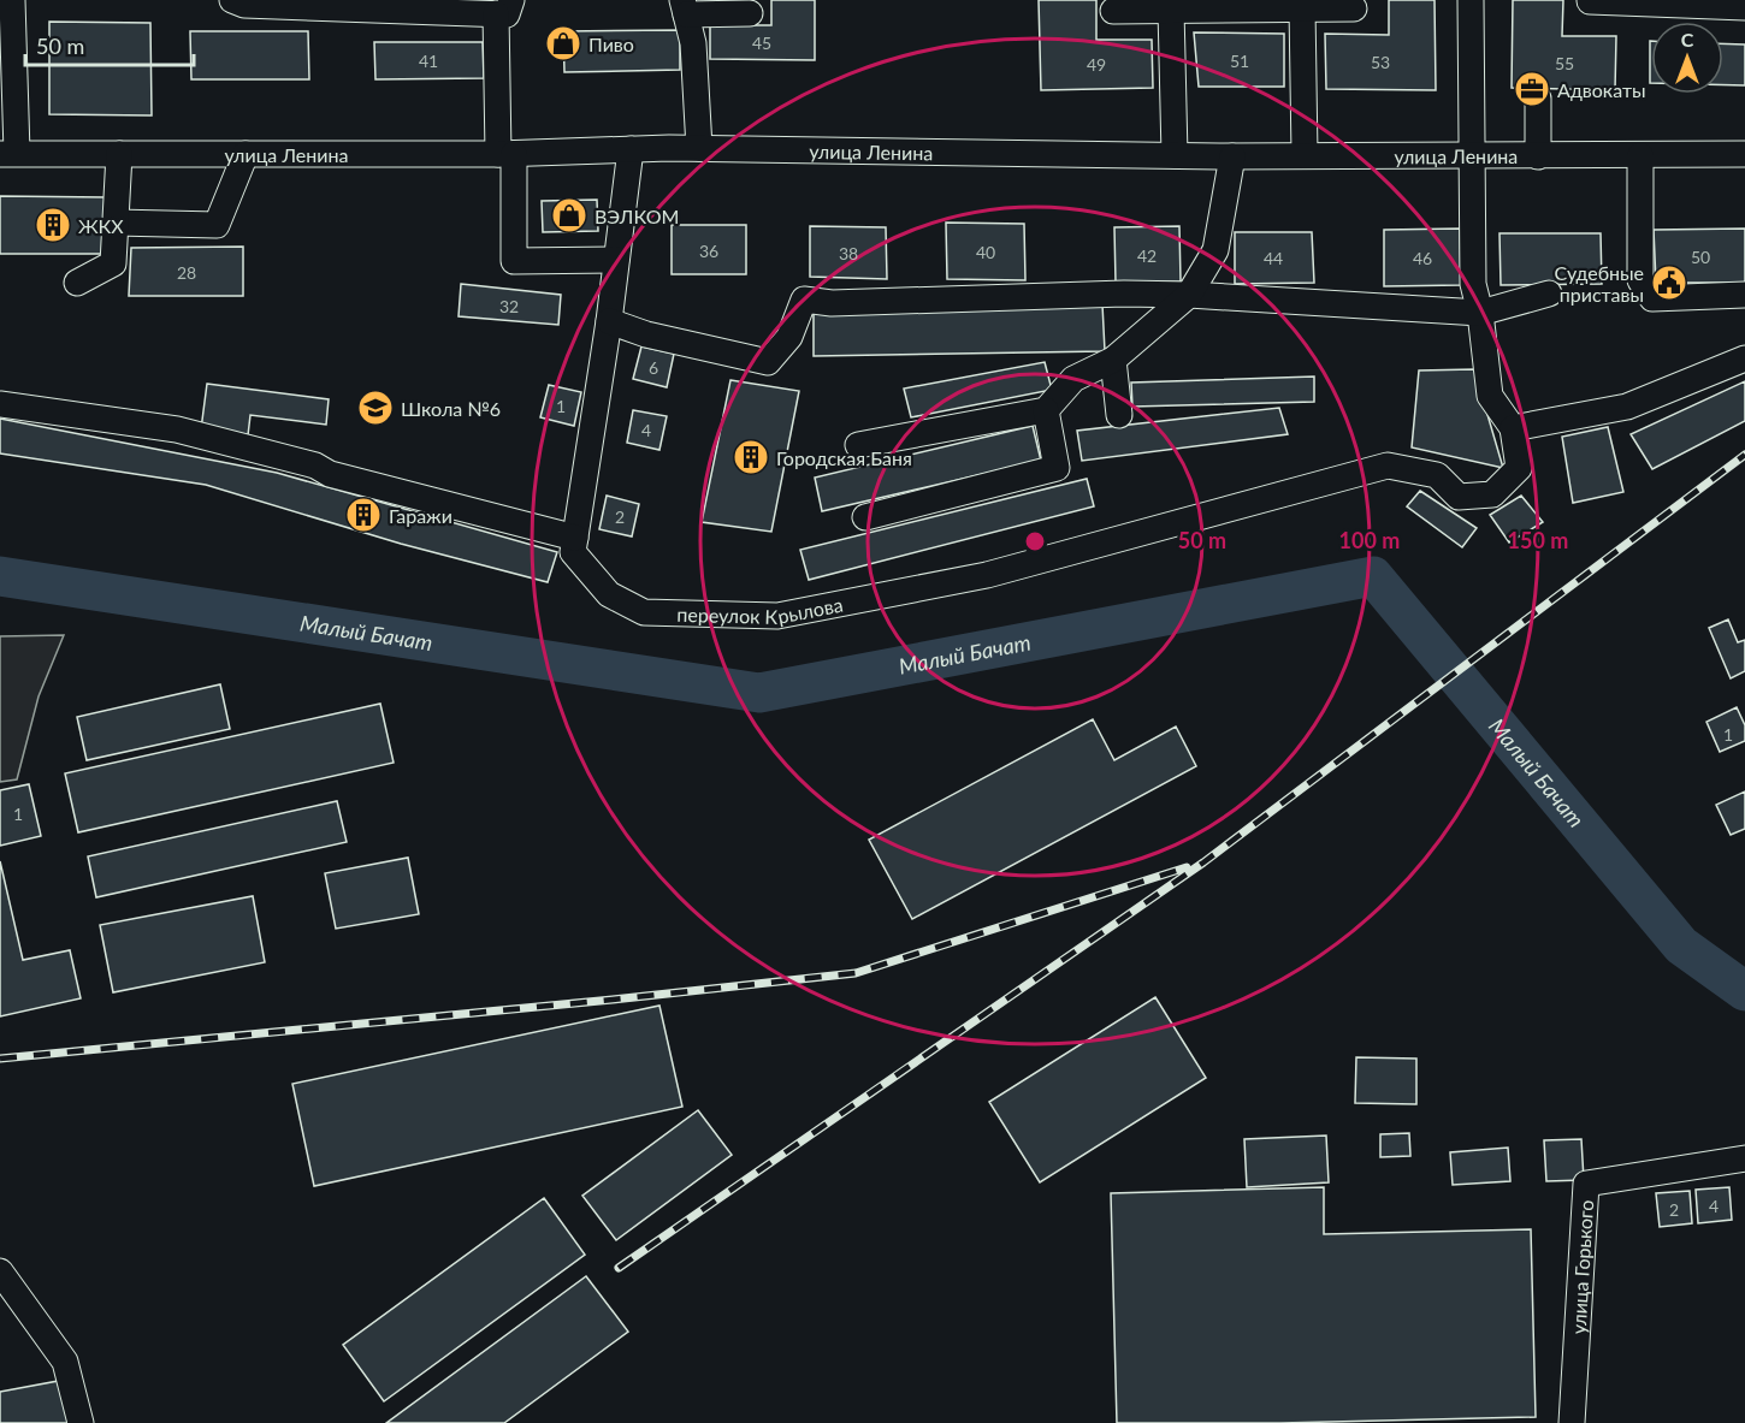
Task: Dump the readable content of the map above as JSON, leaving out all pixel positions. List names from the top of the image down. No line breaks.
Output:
{"streets":{"street":["улица Ленина","переулок Крылова","улица Горького"]},"crossings":[["улица Ленина","переулок Крылова"]],"water":["Малый Бачат"],"places":{"shop":["Пиво","ВЭЛКОМ"],"office":["Адвокаты"],"building":["ЖКХ","Городская Баня","Гаражи"],"public building":["Судебные приставы"],"school or university":["Школа №6"]},"house_numbers":["45","41","51","53","55","49","36","40","38","42","50","44","46","28","32","6","1","4","2","1","1","4","2"],"scale_bar":"50 m","north":"top","rings":["50 m","100 m","150 m"]}
